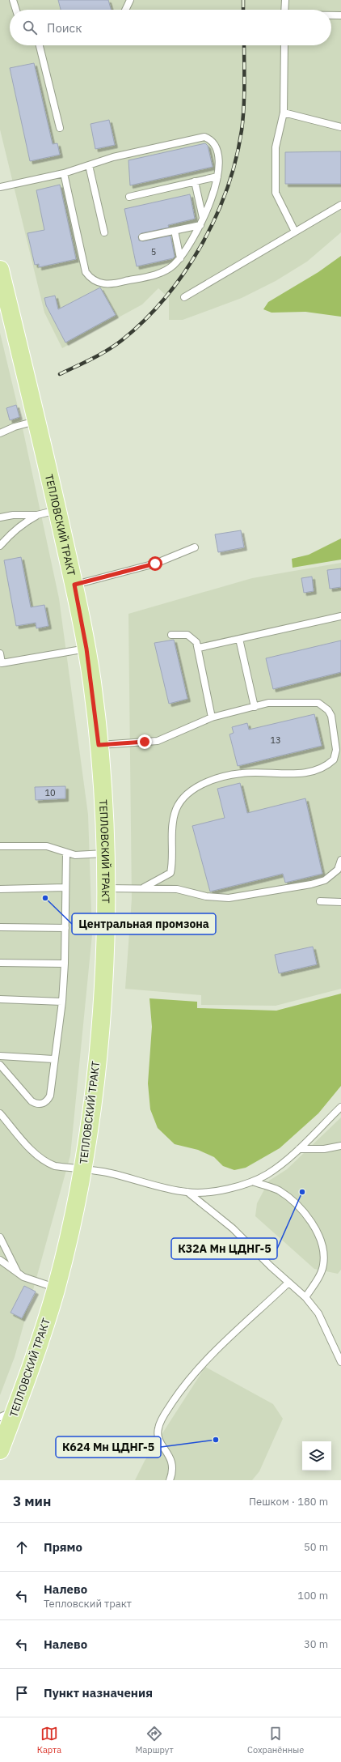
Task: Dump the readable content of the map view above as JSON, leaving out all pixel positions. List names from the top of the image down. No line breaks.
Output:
{"streets":{"main road":["ТЕПЛОВСКИЙ ТРАКТ"]},"places":["Центральная промзона","К32А Мн ЦДНГ-5","К624 Мн ЦДНГ-5"],"house_numbers":["5","13","10"],"page":{"search":"Поиск","heading":["3 мин","Пешком · 180 m"],"list":[["Прямо","50 m"],["Налево","Тепловский тракт","100 m"],["Налево","30 m"],"Пункт назначения"],"nav":["Карта","Маршрут","Сохранённые"]}}
